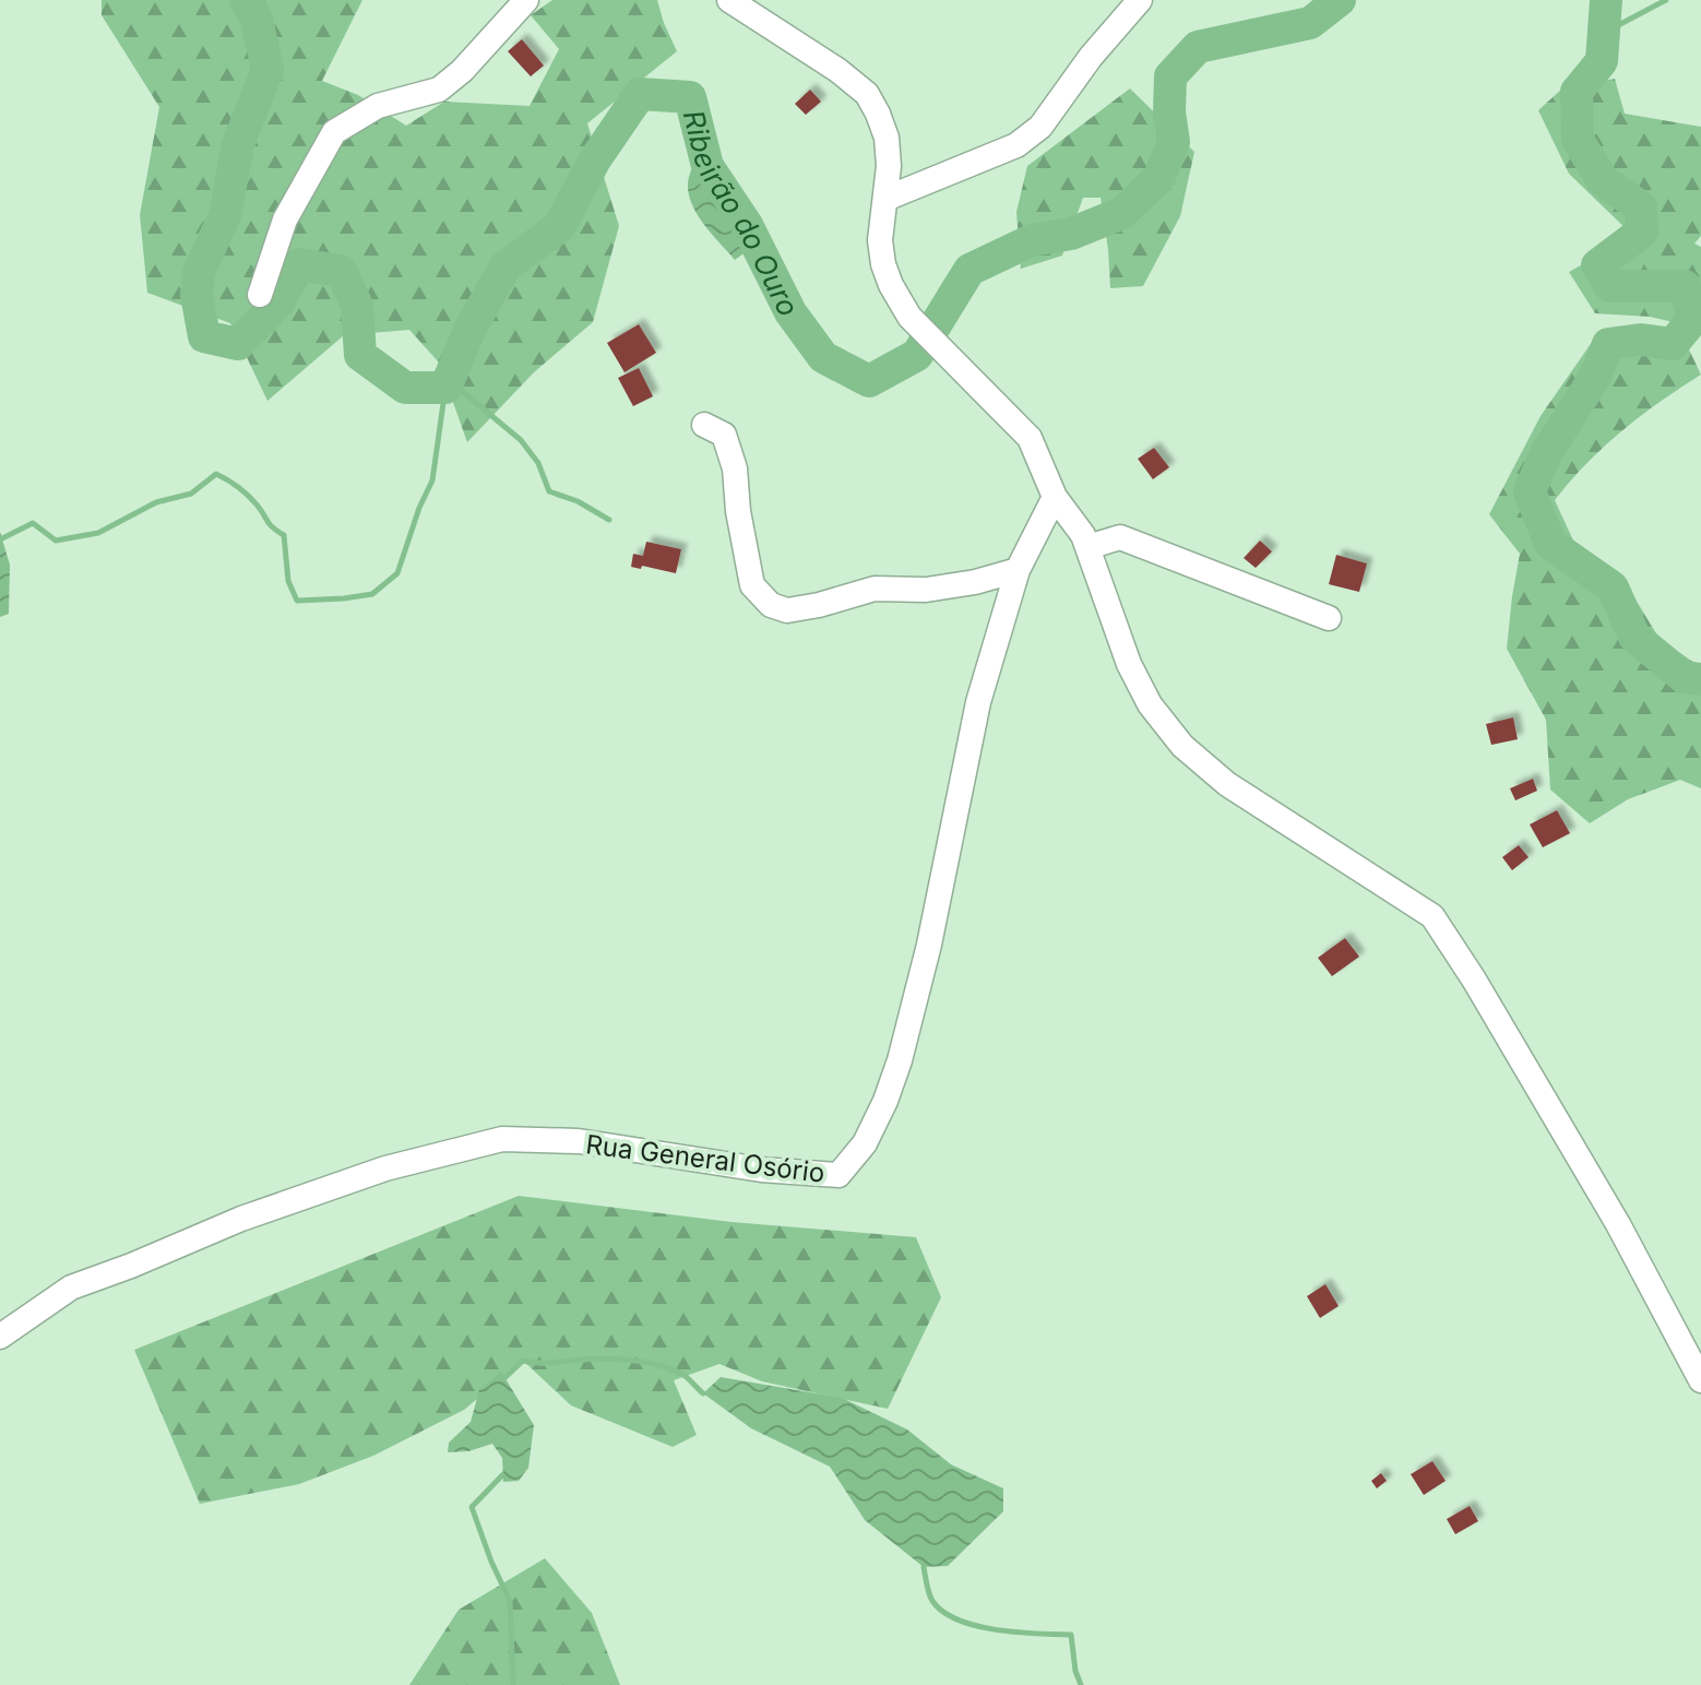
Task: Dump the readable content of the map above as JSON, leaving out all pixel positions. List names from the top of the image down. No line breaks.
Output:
{"streets":{"street":["Rua General Osório"]},"water":["Ribeirão do Ouro"]}
